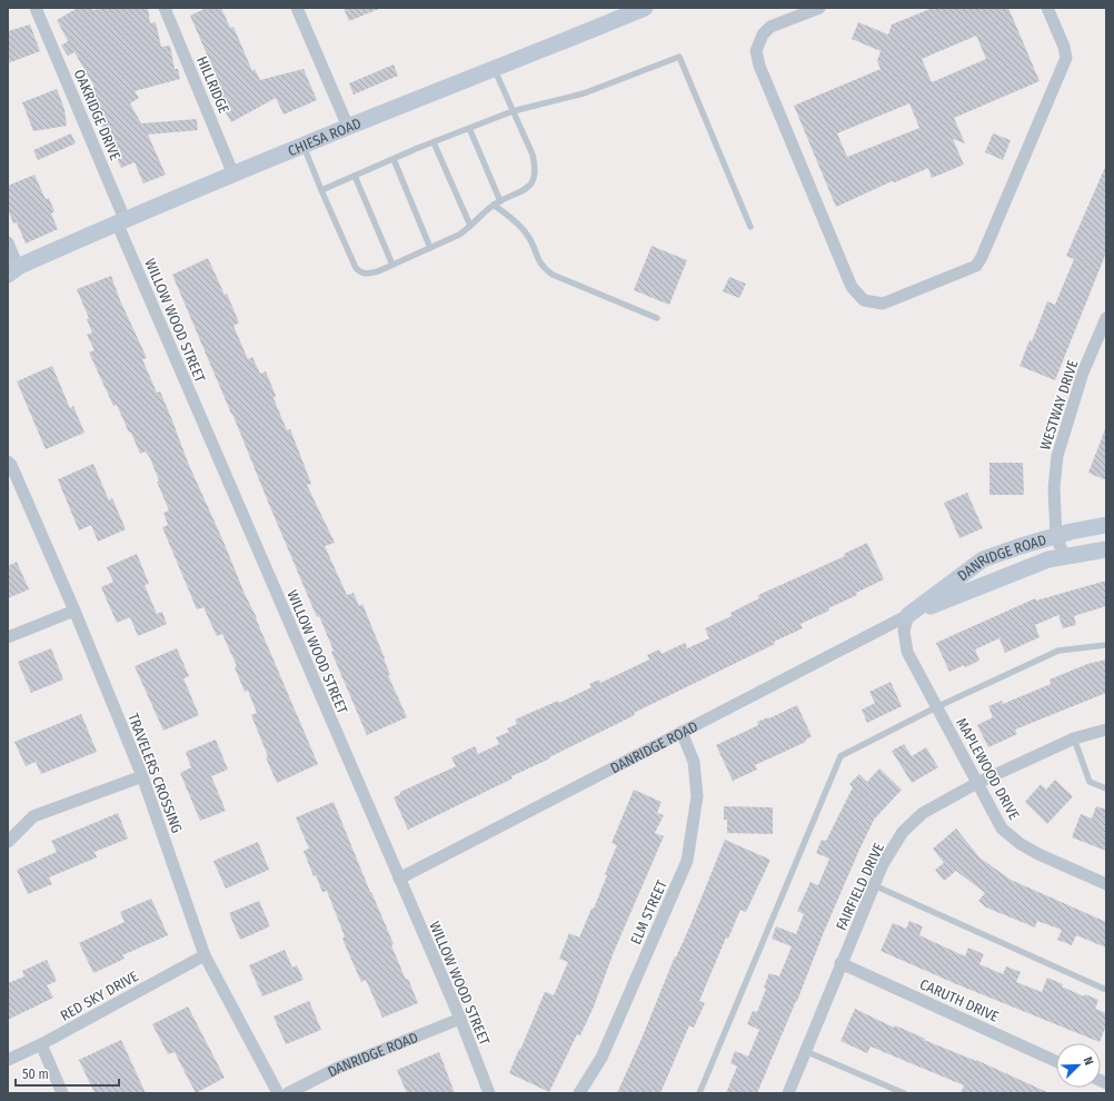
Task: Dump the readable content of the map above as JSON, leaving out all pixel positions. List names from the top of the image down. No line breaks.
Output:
{"streets":{"main road":["CHIESA ROAD","DANRIDGE ROAD"],"street":["HILLRIDGE","OAKRIDGE DRIVE","WILLOW WOOD STREET","WESTWAY DRIVE","MAPLEWOOD DRIVE","TRAVELERS CROSSING","FAIRFIELD DRIVE","ELM STREET","RED SKY DRIVE","CARUTH DRIVE"]},"crossings":[["HILLRIDGE","CHIESA ROAD"],["OAKRIDGE DRIVE","CHIESA ROAD"],["OAKRIDGE DRIVE","WILLOW WOOD STREET"],["CHIESA ROAD","WILLOW WOOD STREET"],["WILLOW WOOD STREET","DANRIDGE ROAD"],["WESTWAY DRIVE","DANRIDGE ROAD"],["DANRIDGE ROAD","MAPLEWOOD DRIVE"],["DANRIDGE ROAD","ELM STREET"],["MAPLEWOOD DRIVE","FAIRFIELD DRIVE"],["TRAVELERS CROSSING","RED SKY DRIVE"],["FAIRFIELD DRIVE","CARUTH DRIVE"]],"scale_bar":"50 m","north":"top right"}
